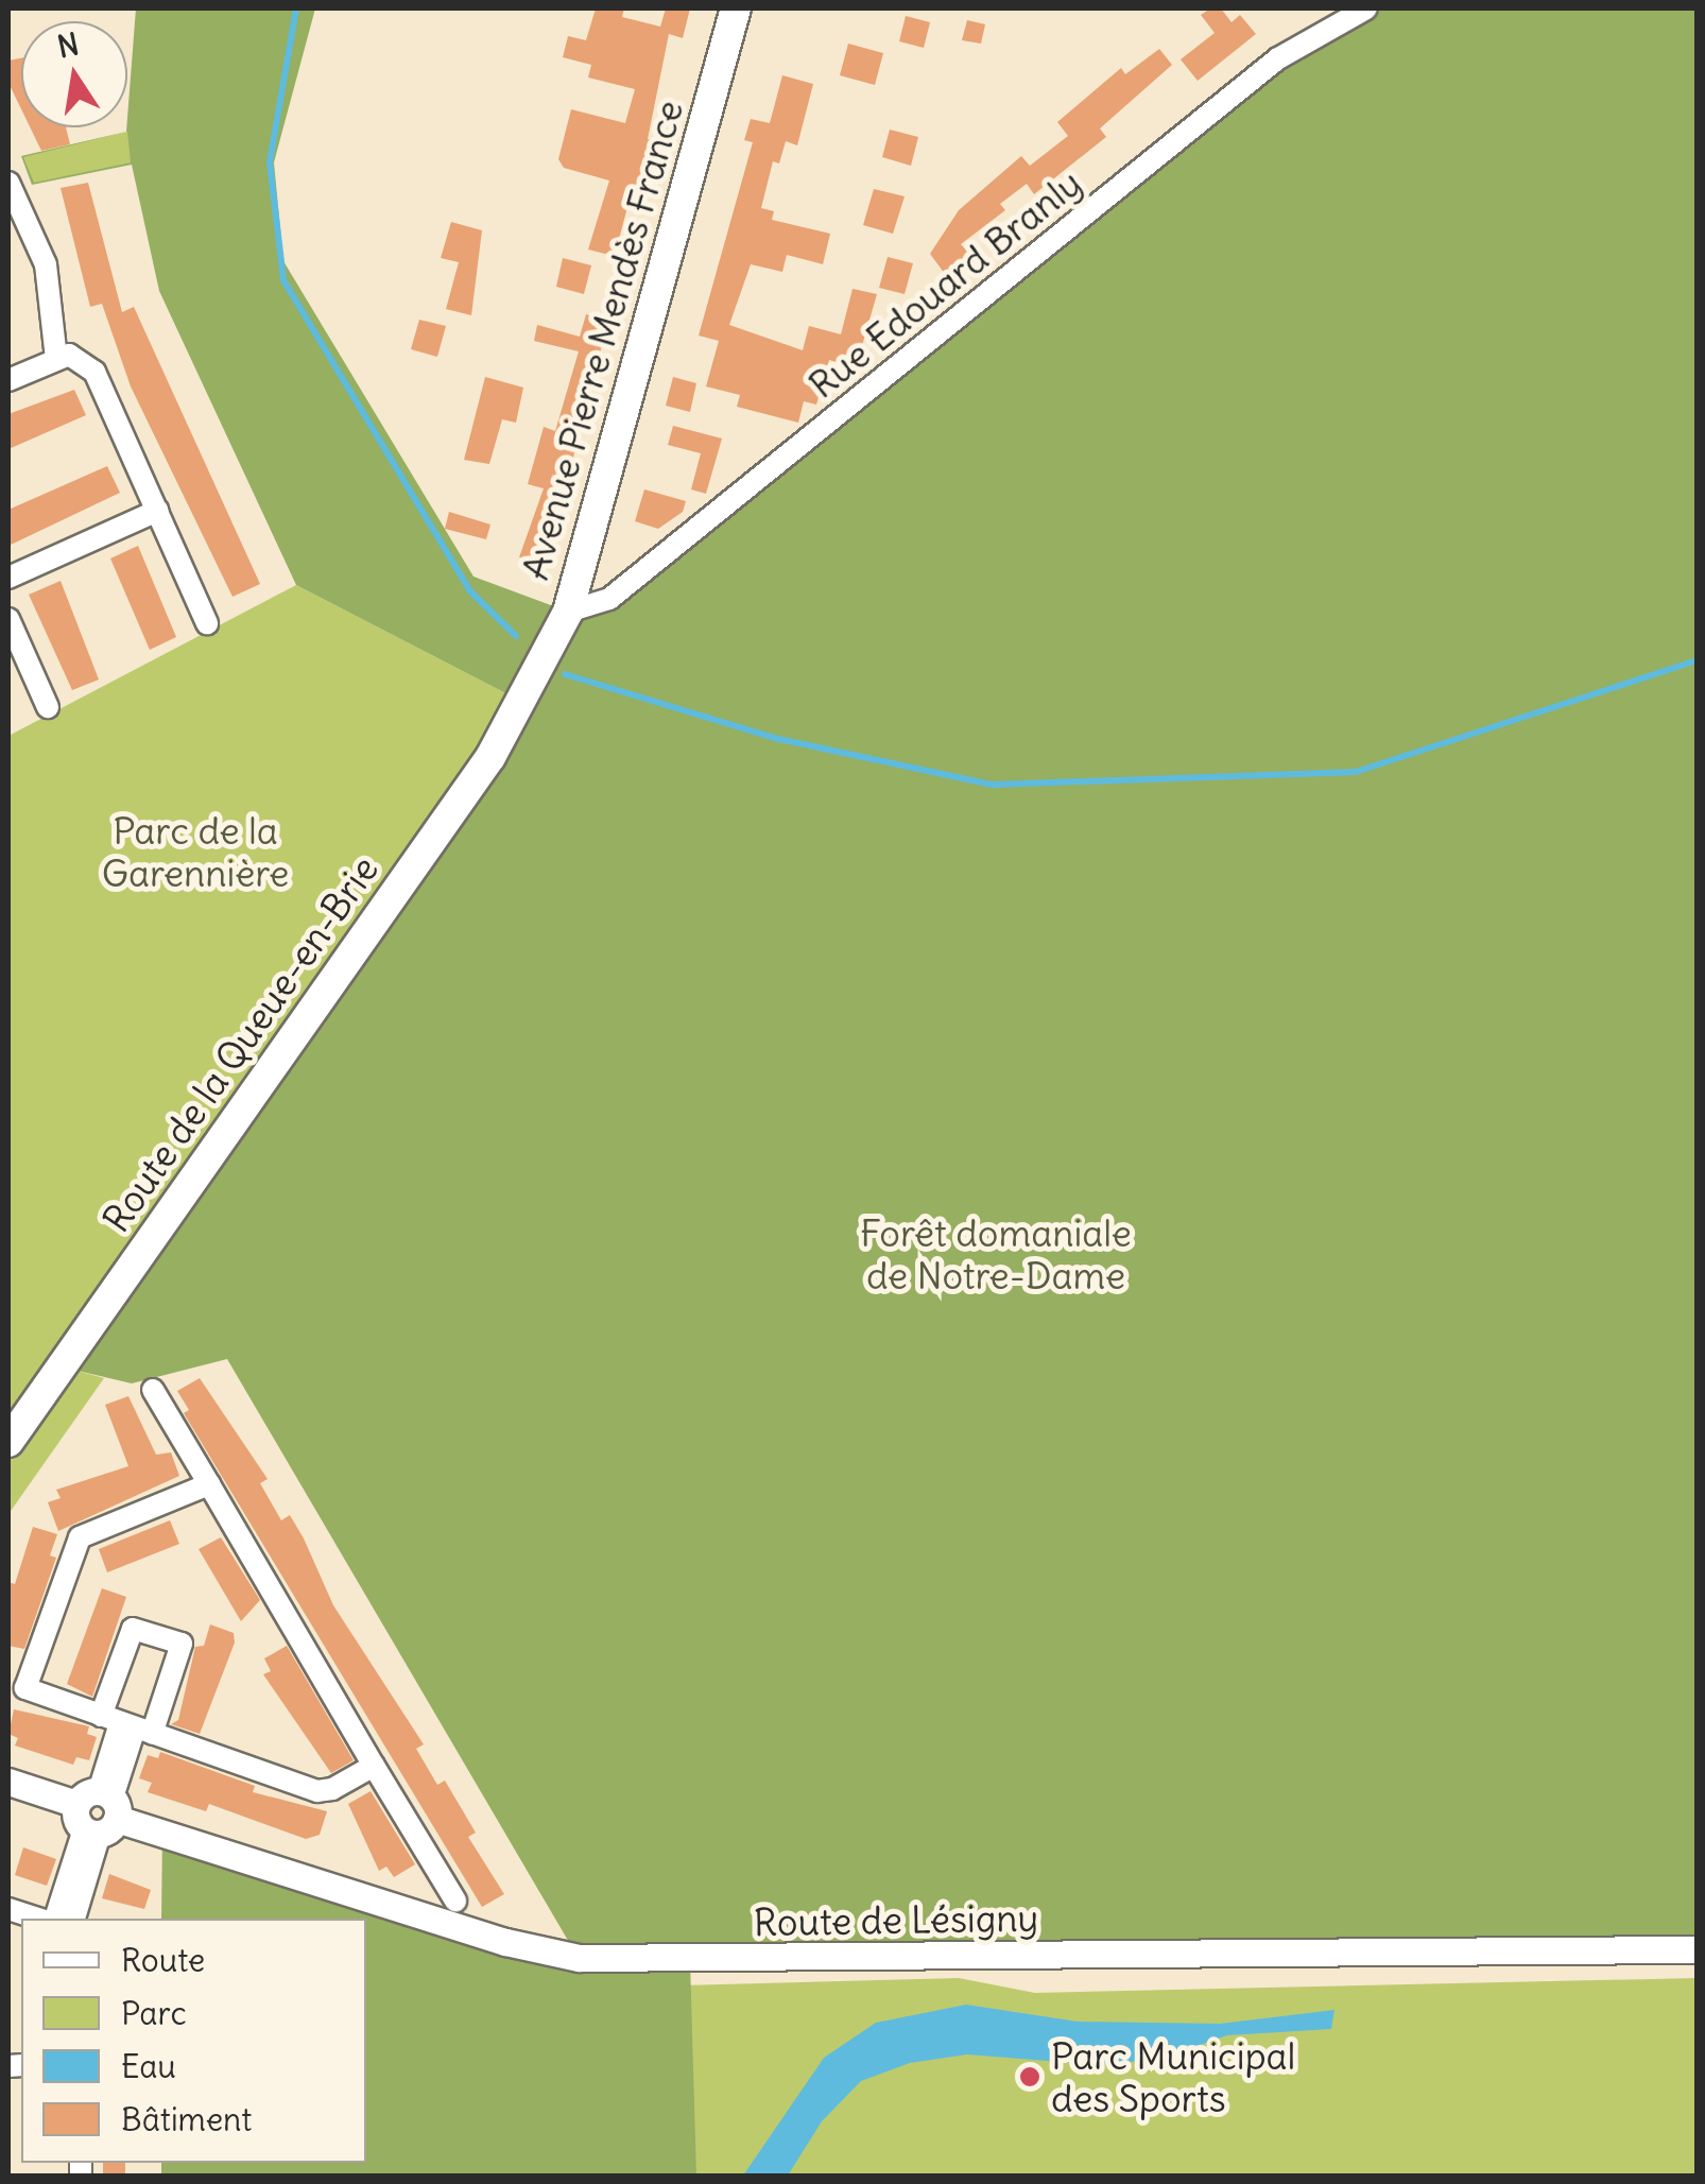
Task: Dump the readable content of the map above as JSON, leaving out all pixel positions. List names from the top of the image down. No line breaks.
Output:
{"streets":{"main road":["Avenue Pierre Mendès France","Route de la Queue-en-Brie"],"street":["Rue Edouard Branly","Route de Lésigny"]},"crossings":[["Rue Edouard Branly","Avenue Pierre Mendès France"],["Avenue Pierre Mendès France","Route de la Queue-en-Brie"]],"parks":["Parc de la Garennière","Forêt domaniale de Notre-Dame"],"places":["Parc Municipal des Sports"],"legend":["Route","Parc","Eau","Bâtiment"],"north":"top"}
